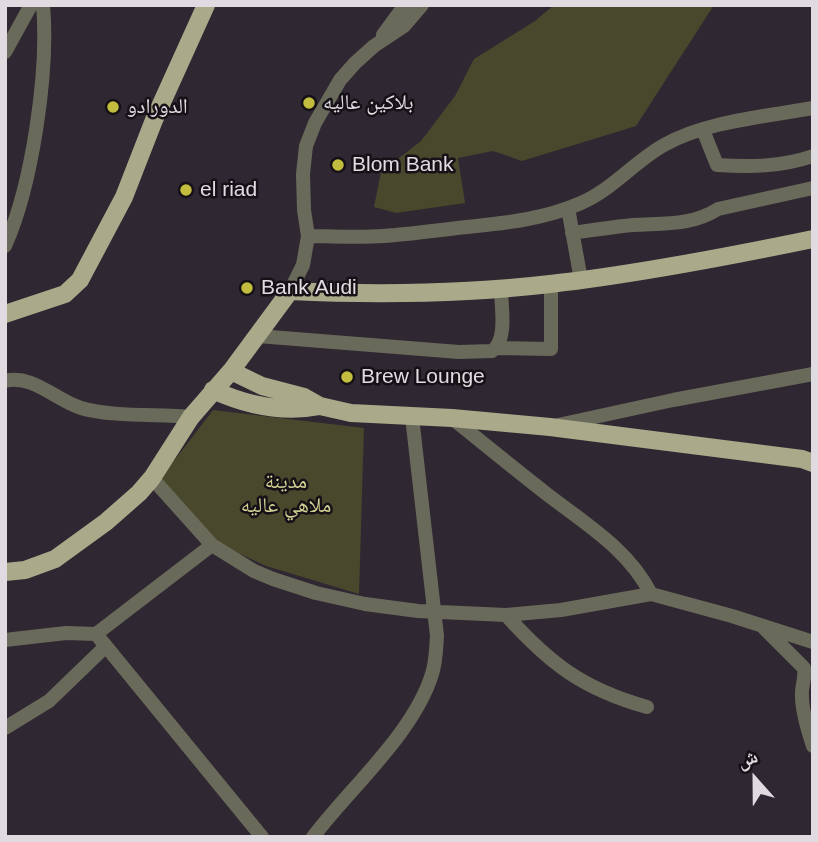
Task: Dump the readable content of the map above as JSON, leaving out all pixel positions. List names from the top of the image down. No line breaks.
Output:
{"parks":["مدينة ملاهي عاليه"],"places":["بلاكين عاليه","الدورادو","Blom Bank","el riad","Bank Audi","Brew Lounge"],"north":"top"}
